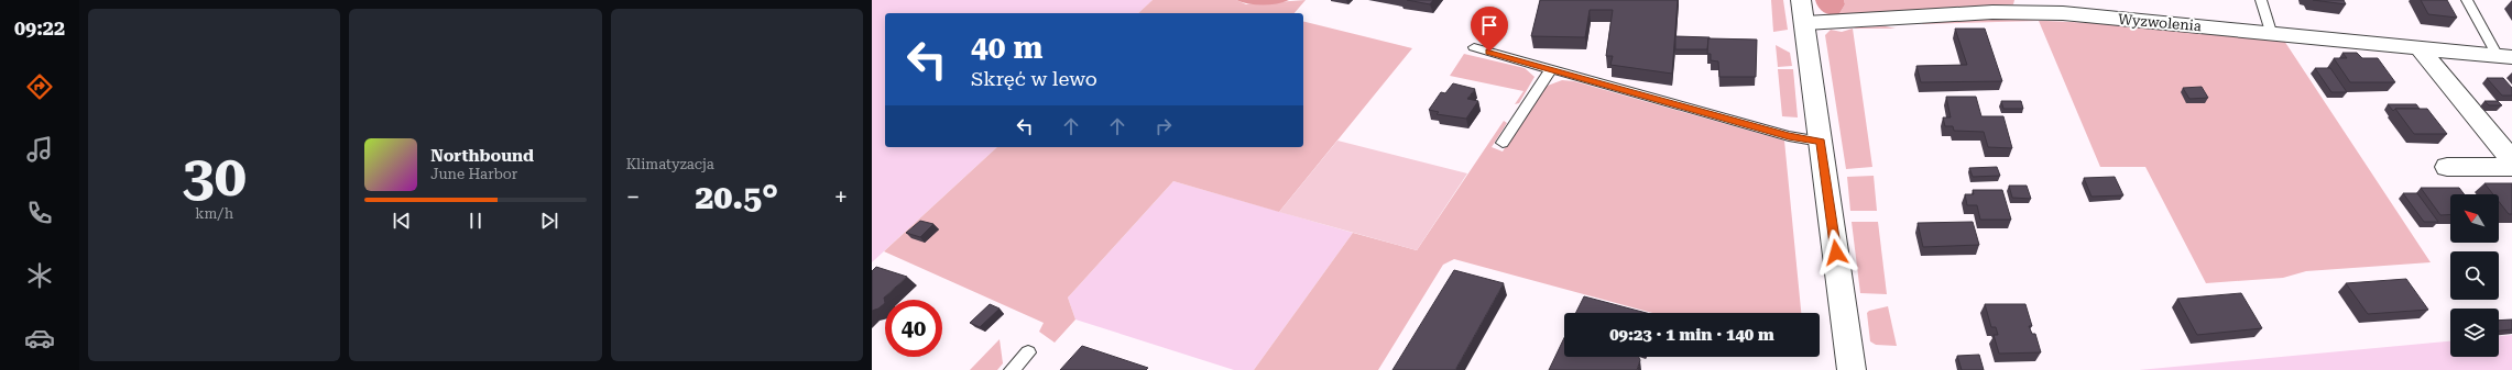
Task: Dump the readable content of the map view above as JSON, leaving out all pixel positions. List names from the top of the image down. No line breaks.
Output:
{"streets":{"street":["Wyzwolenia"]},"north":"top left","page":{"tabs":"09:22","tile":[["30","km/h"],"Klimatyzacja"],"turn":["40 m","Skręć w lewo"],"song":["Northbound","June Harbor"],"heat":["−","20.5°","+"],"limit":"40","trip":"09:23 · 1 min · 140 m"}}
